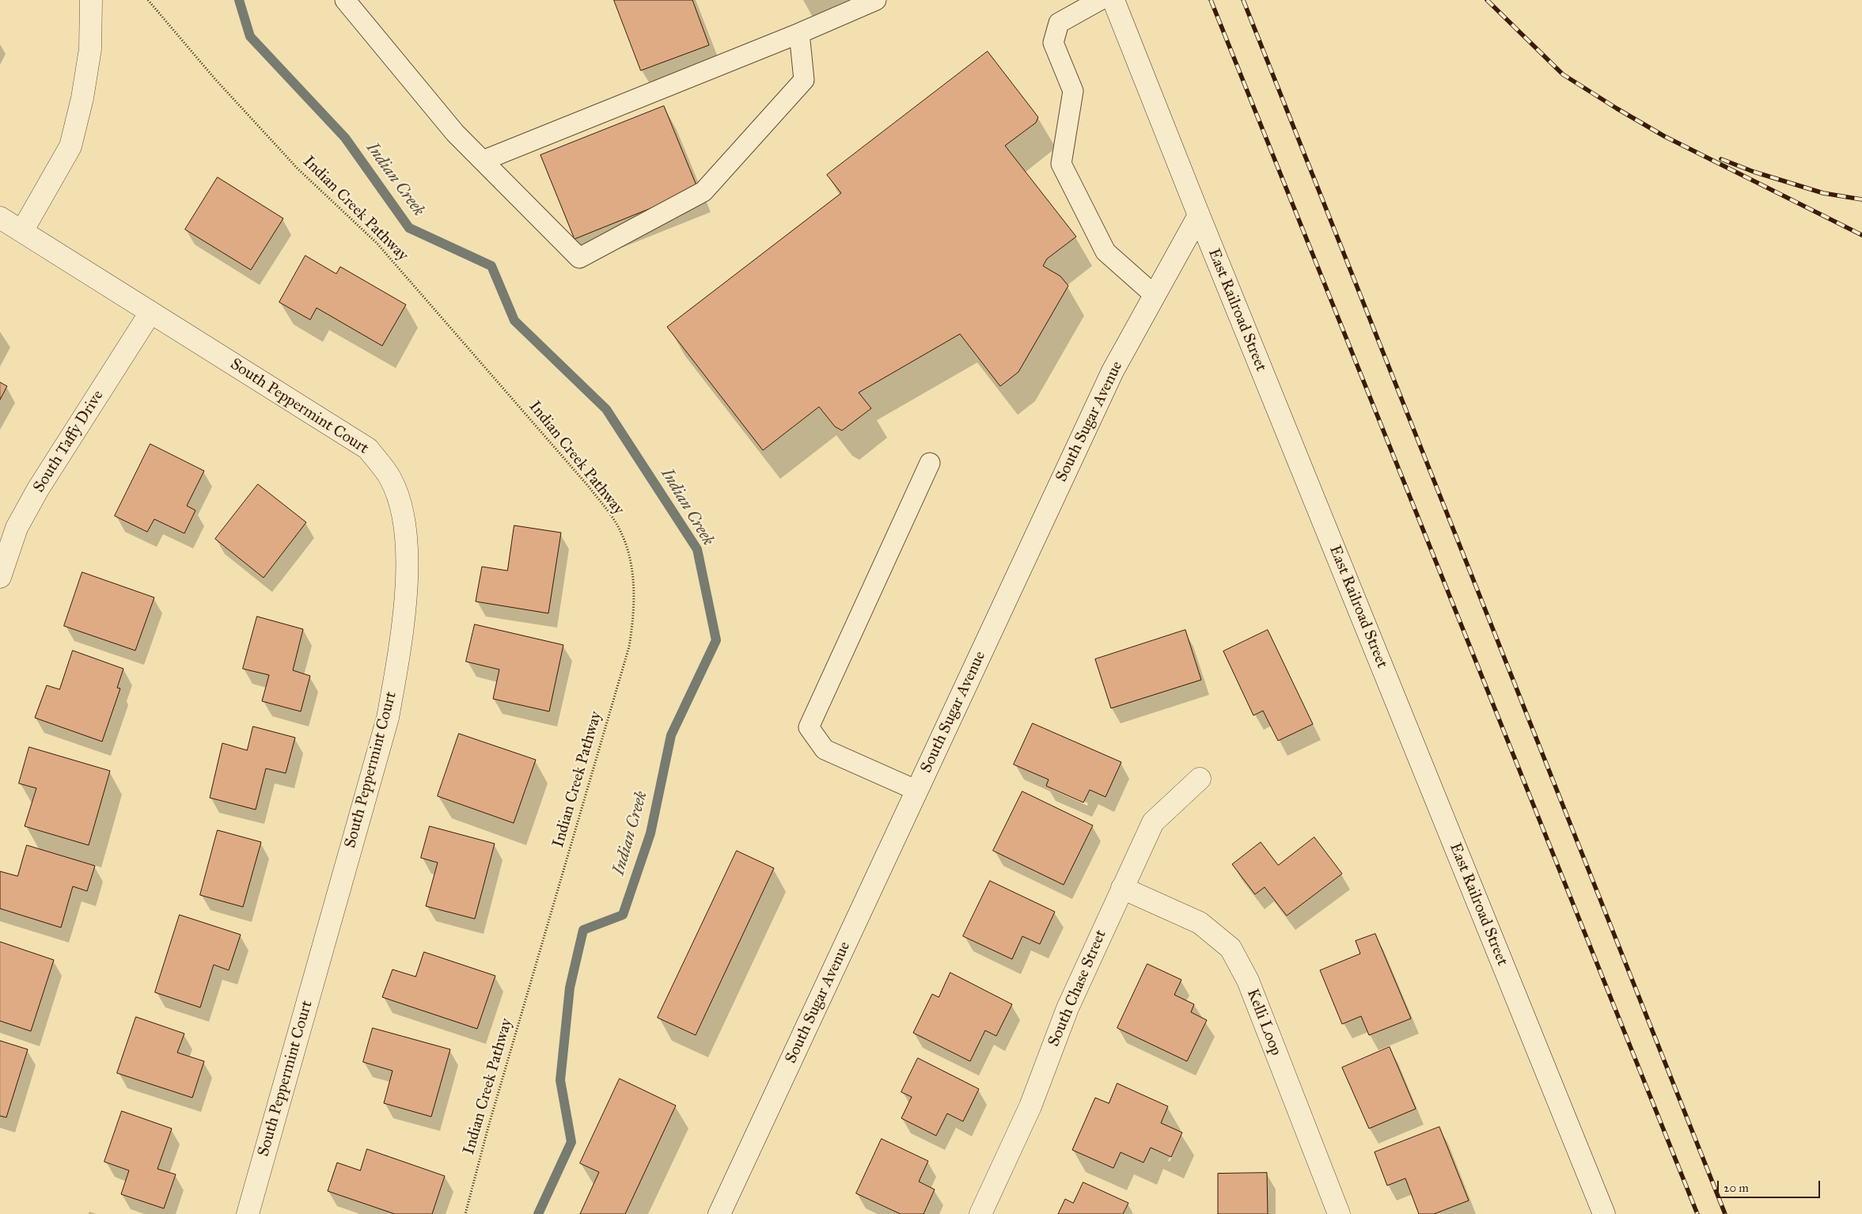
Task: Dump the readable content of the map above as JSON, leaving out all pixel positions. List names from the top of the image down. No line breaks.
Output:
{"streets":{"street":["East Railroad Street","South Peppermint Court","South Sugar Avenue","South Taffy Drive","South Chase Street","Kelli Loop"],"path":["Indian Creek Pathway"]},"crossings":[["East Railroad Street","South Sugar Avenue"],["South Peppermint Court","South Taffy Drive"],["South Chase Street","Kelli Loop"]],"water":["Indian Creek"],"scale_bar":"20 m"}
